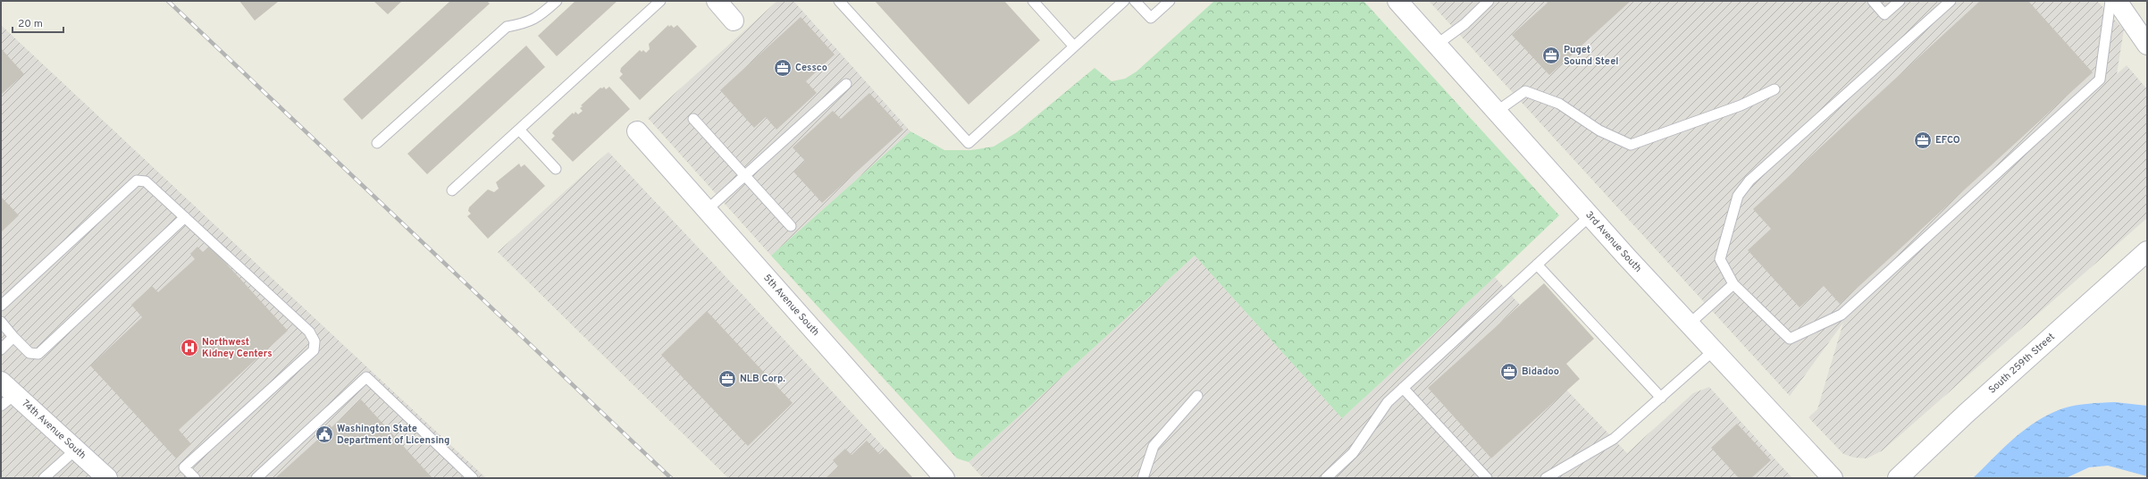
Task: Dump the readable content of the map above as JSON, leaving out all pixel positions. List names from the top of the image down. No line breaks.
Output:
{"streets":{"street":["3rd Avenue South","5th Avenue South","South 259th Street","74th Avenue South"]},"places":{"office":["Puget Sound Steel","Cessco","EFCO","Bidadoo","NLB Corp."],"hospital":["Northwest Kidney Centers"],"public building":["Washington State Department of Licensing"]},"scale_bar":"20 m"}
